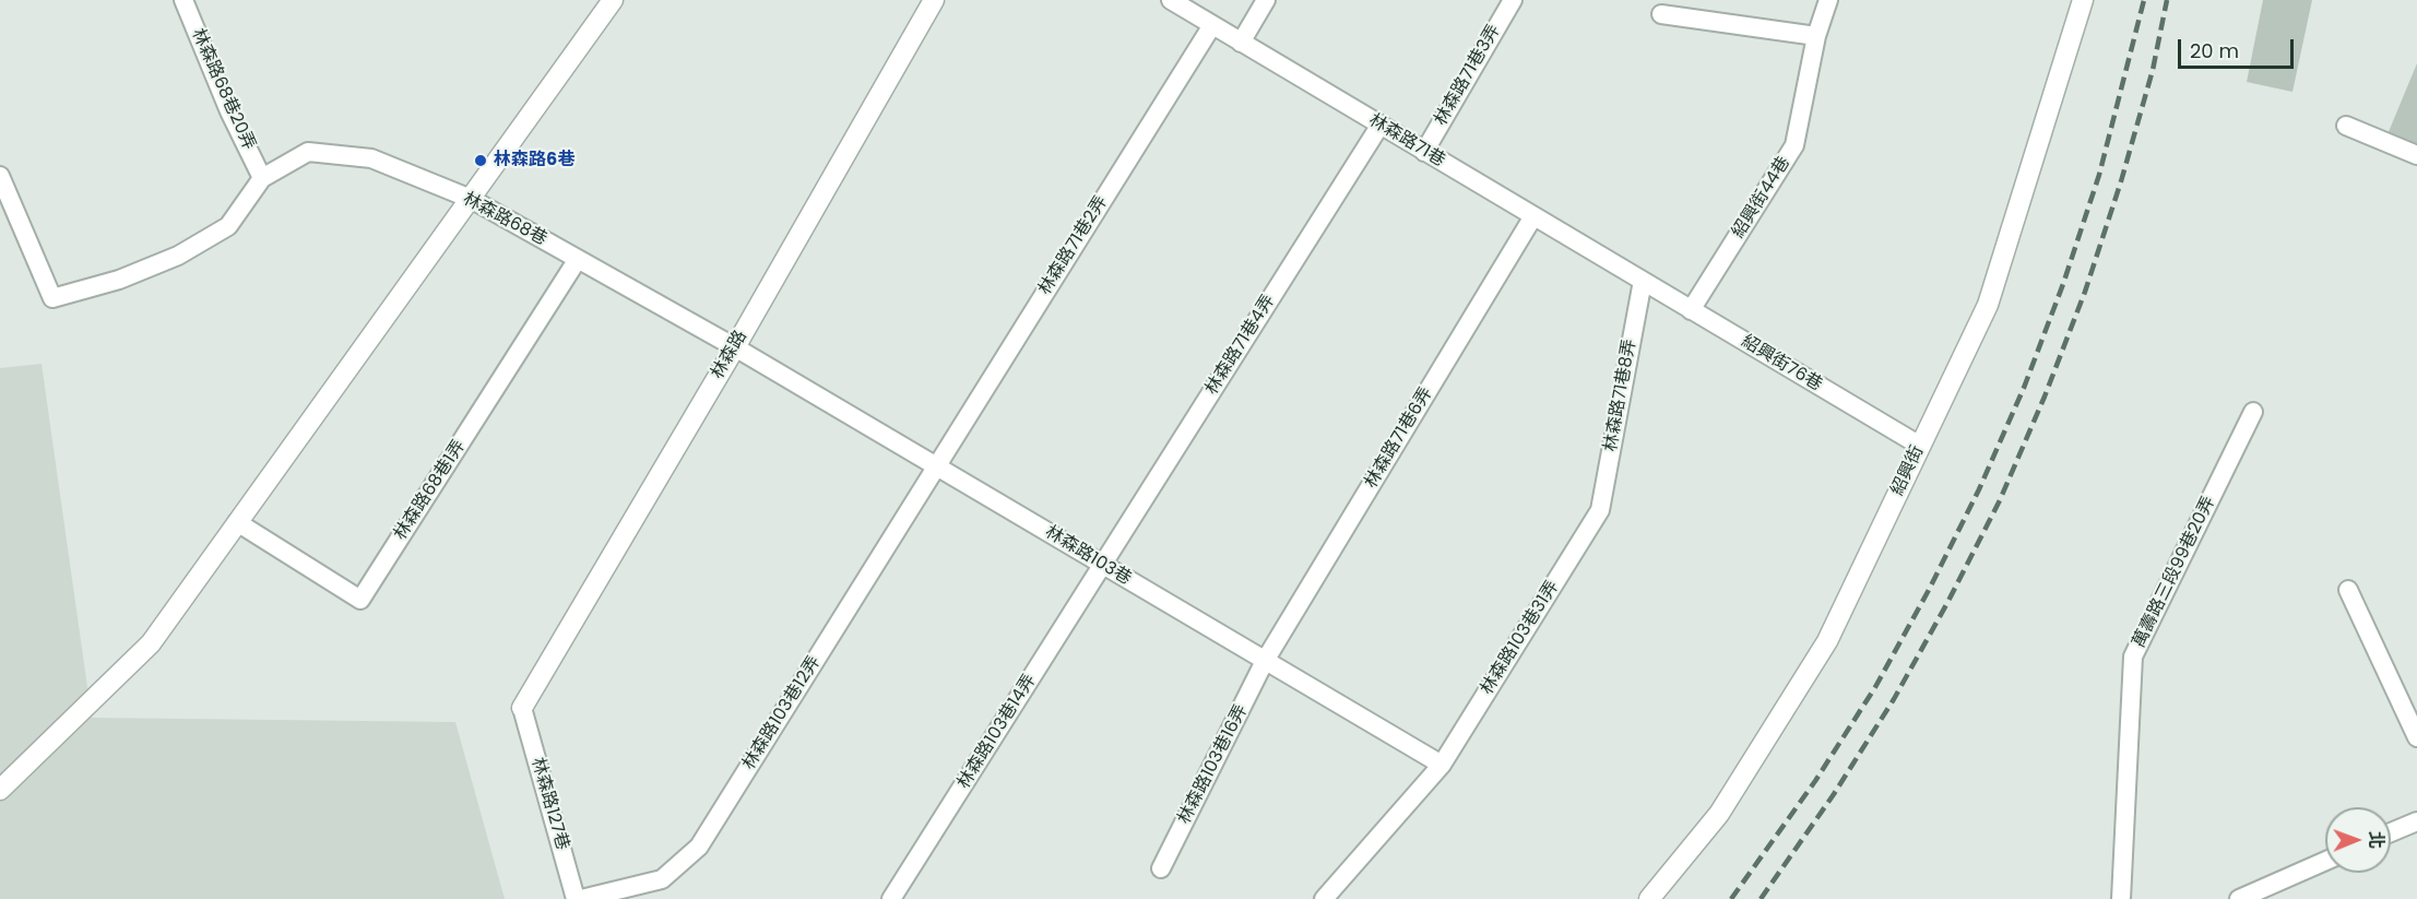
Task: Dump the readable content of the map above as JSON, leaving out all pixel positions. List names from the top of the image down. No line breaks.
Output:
{"streets":{"street":["林森路","紹興街"],"lane":["林森路71巷3弄","林森路68巷20弄","林森路71巷","紹興街44巷","林森路68巷","林森路71巷2弄","林森路71巷4弄","紹興街76巷","林森路71巷8弄","林森路71巷6弄","林森路68巷1弄","林森路103巷","萬壽路三段99巷20弄","林森路103巷31弄","林森路103巷12弄","林森路103巷14弄","林森路103巷16弄","林森路127巷"]},"crossings":[["林森路71巷3弄","林森路71巷"],["林森路68巷20弄","林森路68巷"],["林森路71巷","林森路71巷2弄"],["林森路71巷","林森路71巷4弄"],["林森路71巷","紹興街76巷"],["林森路71巷","林森路71巷8弄"],["林森路71巷","林森路71巷6弄"],["紹興街44巷","紹興街76巷"],["林森路68巷","林森路"],["林森路68巷","林森路68巷1弄"],["林森路68巷","林森路103巷"],["林森路71巷2弄","林森路103巷"],["林森路71巷2弄","林森路103巷12弄"],["林森路71巷4弄","林森路103巷"],["林森路71巷4弄","林森路103巷14弄"],["林森路","林森路103巷"],["林森路","林森路127巷"],["紹興街76巷","林森路71巷8弄"],["紹興街76巷","紹興街"],["林森路71巷8弄","林森路103巷31弄"],["林森路71巷6弄","林森路103巷"],["林森路71巷6弄","林森路103巷16弄"],["林森路103巷","林森路103巷31弄"],["林森路103巷","林森路103巷12弄"],["林森路103巷","林森路103巷14弄"],["林森路103巷","林森路103巷16弄"]],"places":["林森路6巷"],"scale_bar":"20 m","north":"right"}
